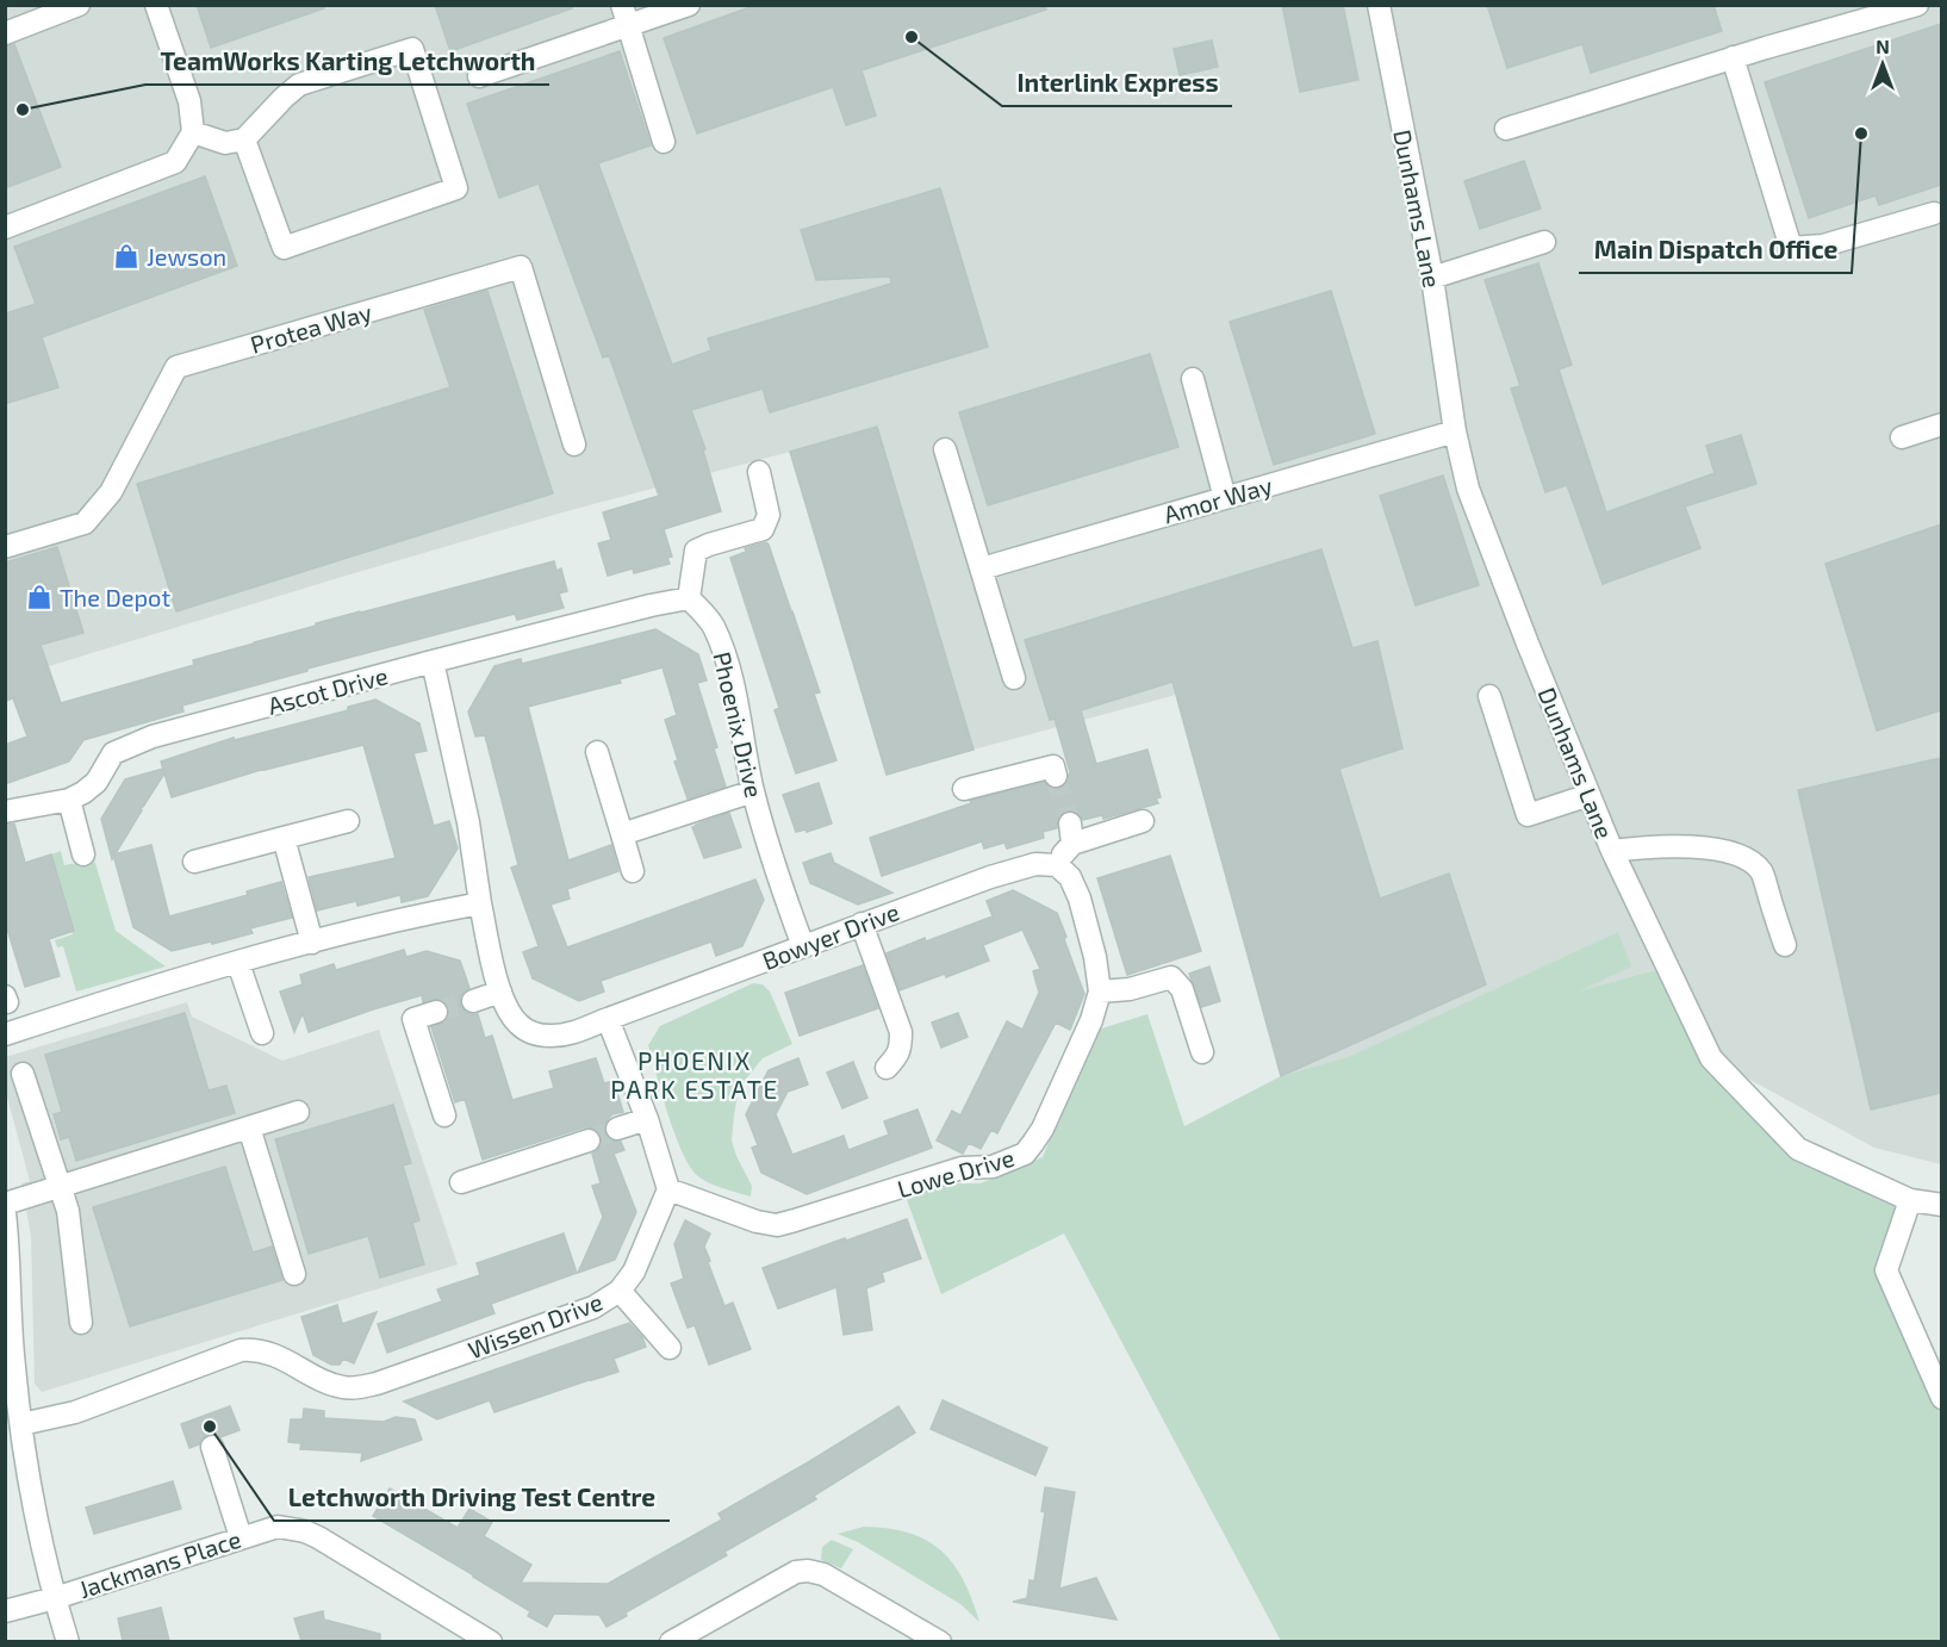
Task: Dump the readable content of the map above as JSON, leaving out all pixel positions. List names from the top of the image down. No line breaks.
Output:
{"streets":{"street":["Dunhams Lane","Protea Way","Amor Way","Ascot Drive","Phoenix Drive","Bowyer Drive","Lowe Drive","Wissen Drive","Jackmans Place"]},"crossings":[["Dunhams Lane","Amor Way"],["Phoenix Drive","Bowyer Drive"],["Bowyer Drive","Lowe Drive"],["Lowe Drive","Wissen Drive"]],"districts":["PHOENIX PARK ESTATE"],"places":{"other":["Interlink Express","TeamWorks Karting Letchworth","Main Dispatch Office","Letchworth Driving Test Centre"],"shop":["Jewson","The Depot"]},"north":"top"}
